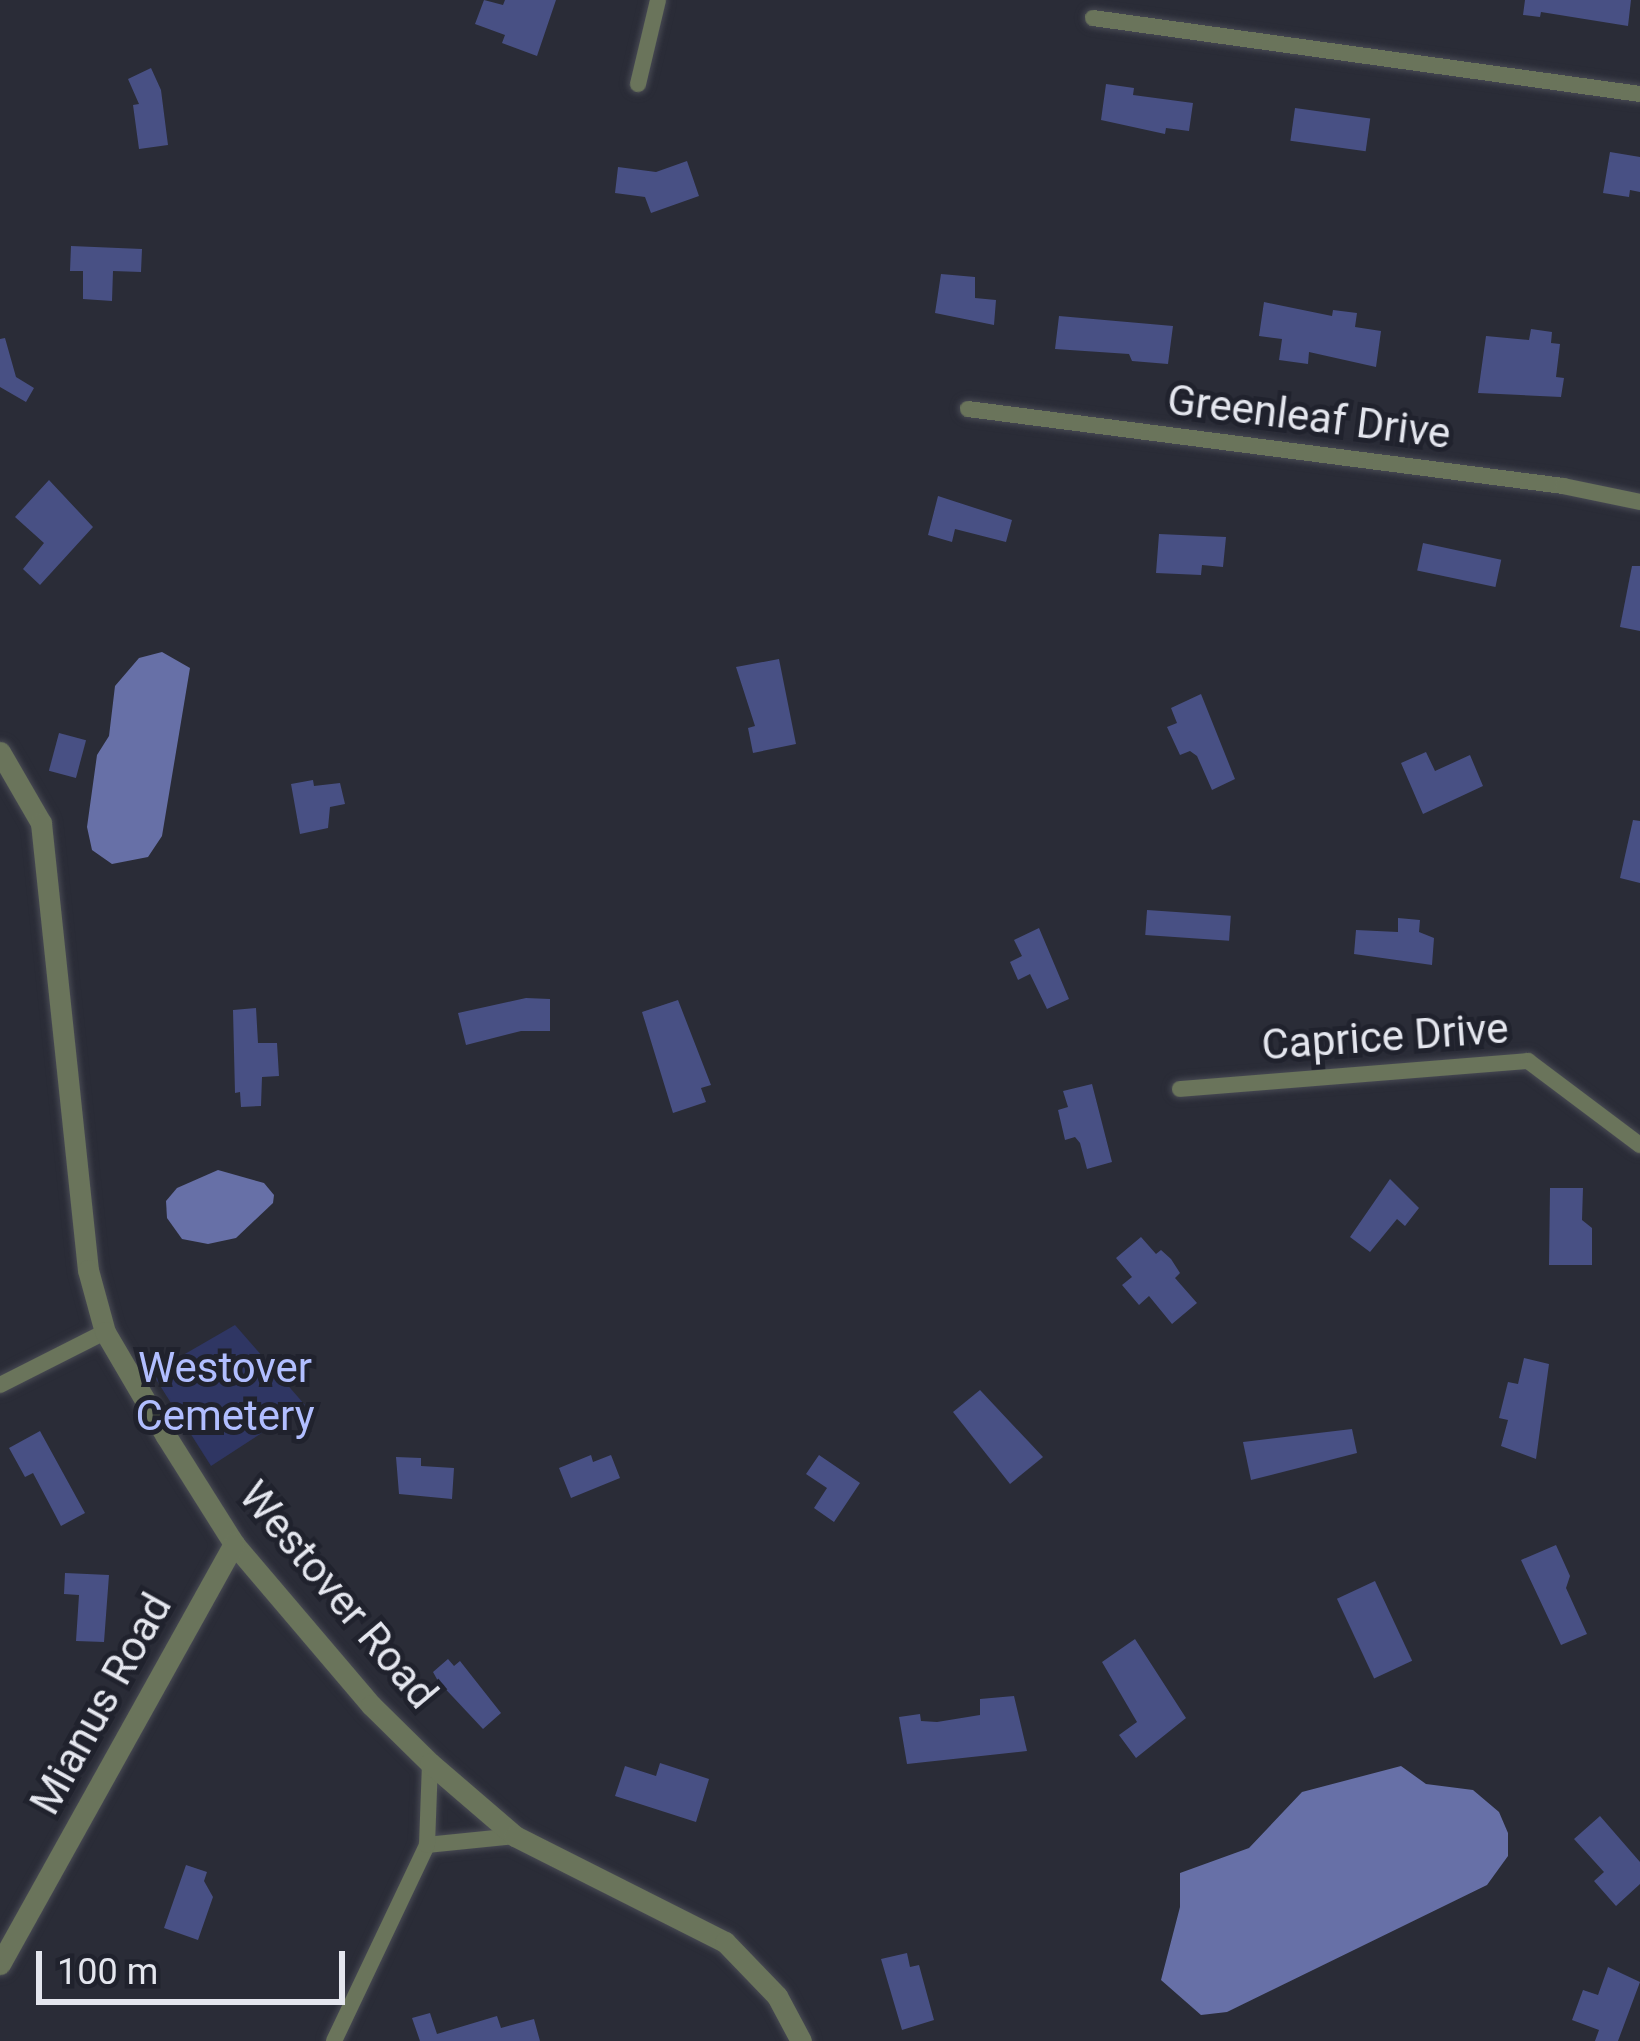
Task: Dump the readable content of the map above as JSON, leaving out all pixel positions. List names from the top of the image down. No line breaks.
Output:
{"streets":{"street":["Greenleaf Drive","Caprice Drive","Westover Road","Mianus Road"]},"crossings":[["Westover Road","Mianus Road"]],"parks":["Westover Cemetery"],"scale_bar":"100 m"}
